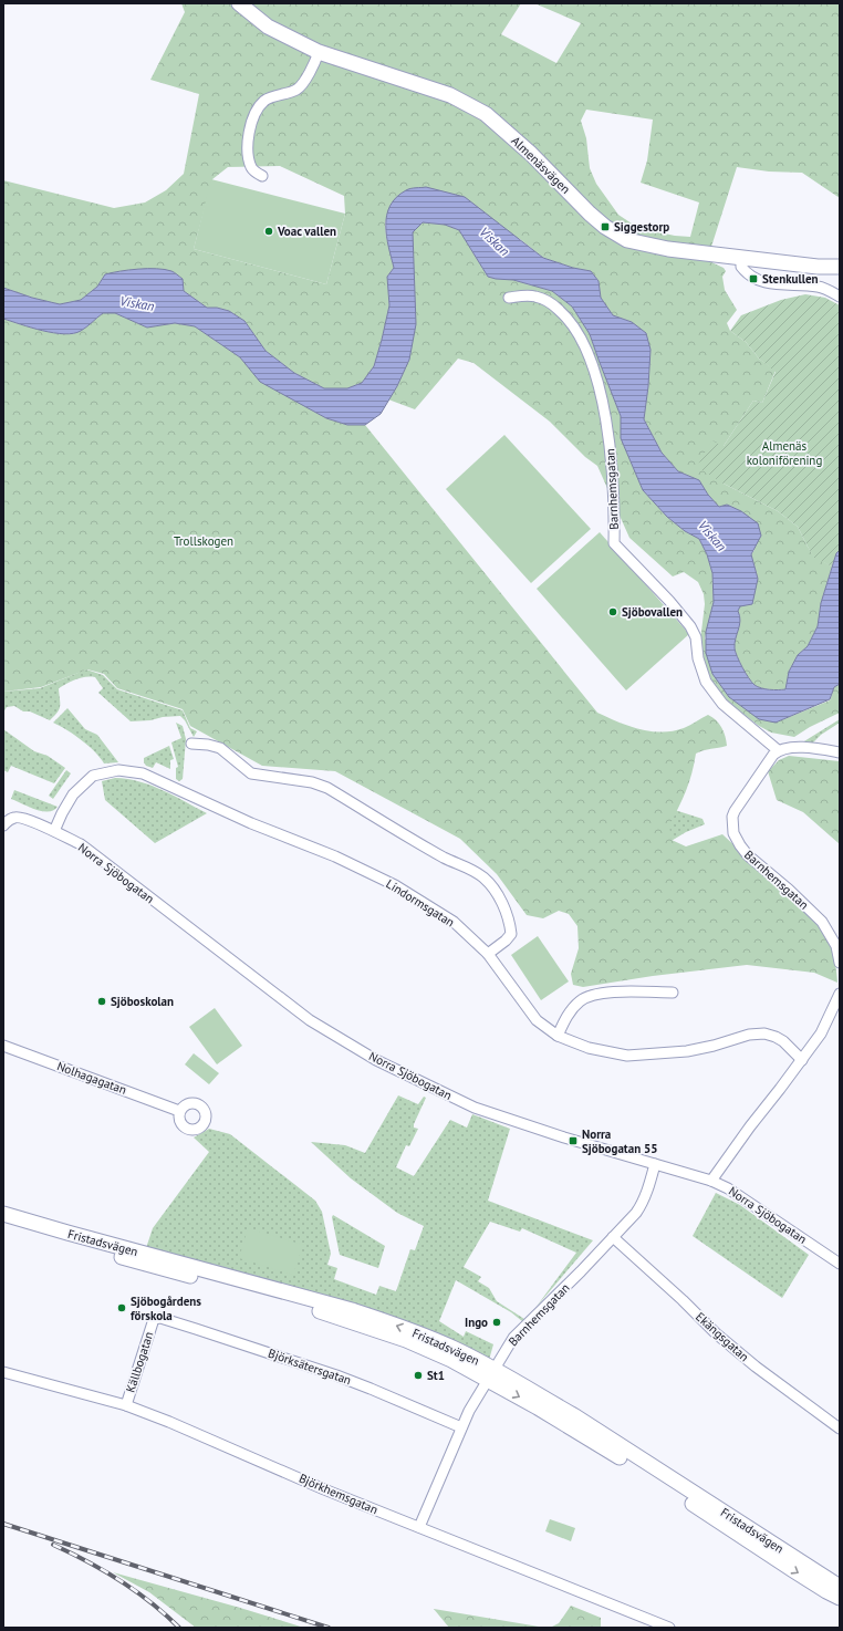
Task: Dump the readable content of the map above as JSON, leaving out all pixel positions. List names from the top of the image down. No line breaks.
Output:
{"streets":{"street":["Almenäsvägen","Barnhemsgatan","Norra Sjöbogatan","Lindormsgatan","Nolhagagatan","Fristadsvägen","Ekängsgatan","Källbogatan","Björksätersgatan","Björkhemsgatan"]},"crossings":[["Barnhemsgatan","Norra Sjöbogatan"],["Barnhemsgatan","Fristadsvägen"],["Barnhemsgatan","Ekängsgatan"],["Barnhemsgatan","Björksätersgatan"],["Barnhemsgatan","Björkhemsgatan"],["Norra Sjöbogatan","Lindormsgatan"],["Källbogatan","Björksätersgatan"],["Källbogatan","Björkhemsgatan"]],"water":["Viskan"],"parks":["Almenäs koloniförening","Trollskogen"],"places":{"transit":["Siggestorp","Stenkullen","Norra Sjöbogatan 55"],"other":["Voac vallen","Sjöbovallen","Sjöboskolan","Sjöbogårdens förskola","Ingo","St1"]}}
